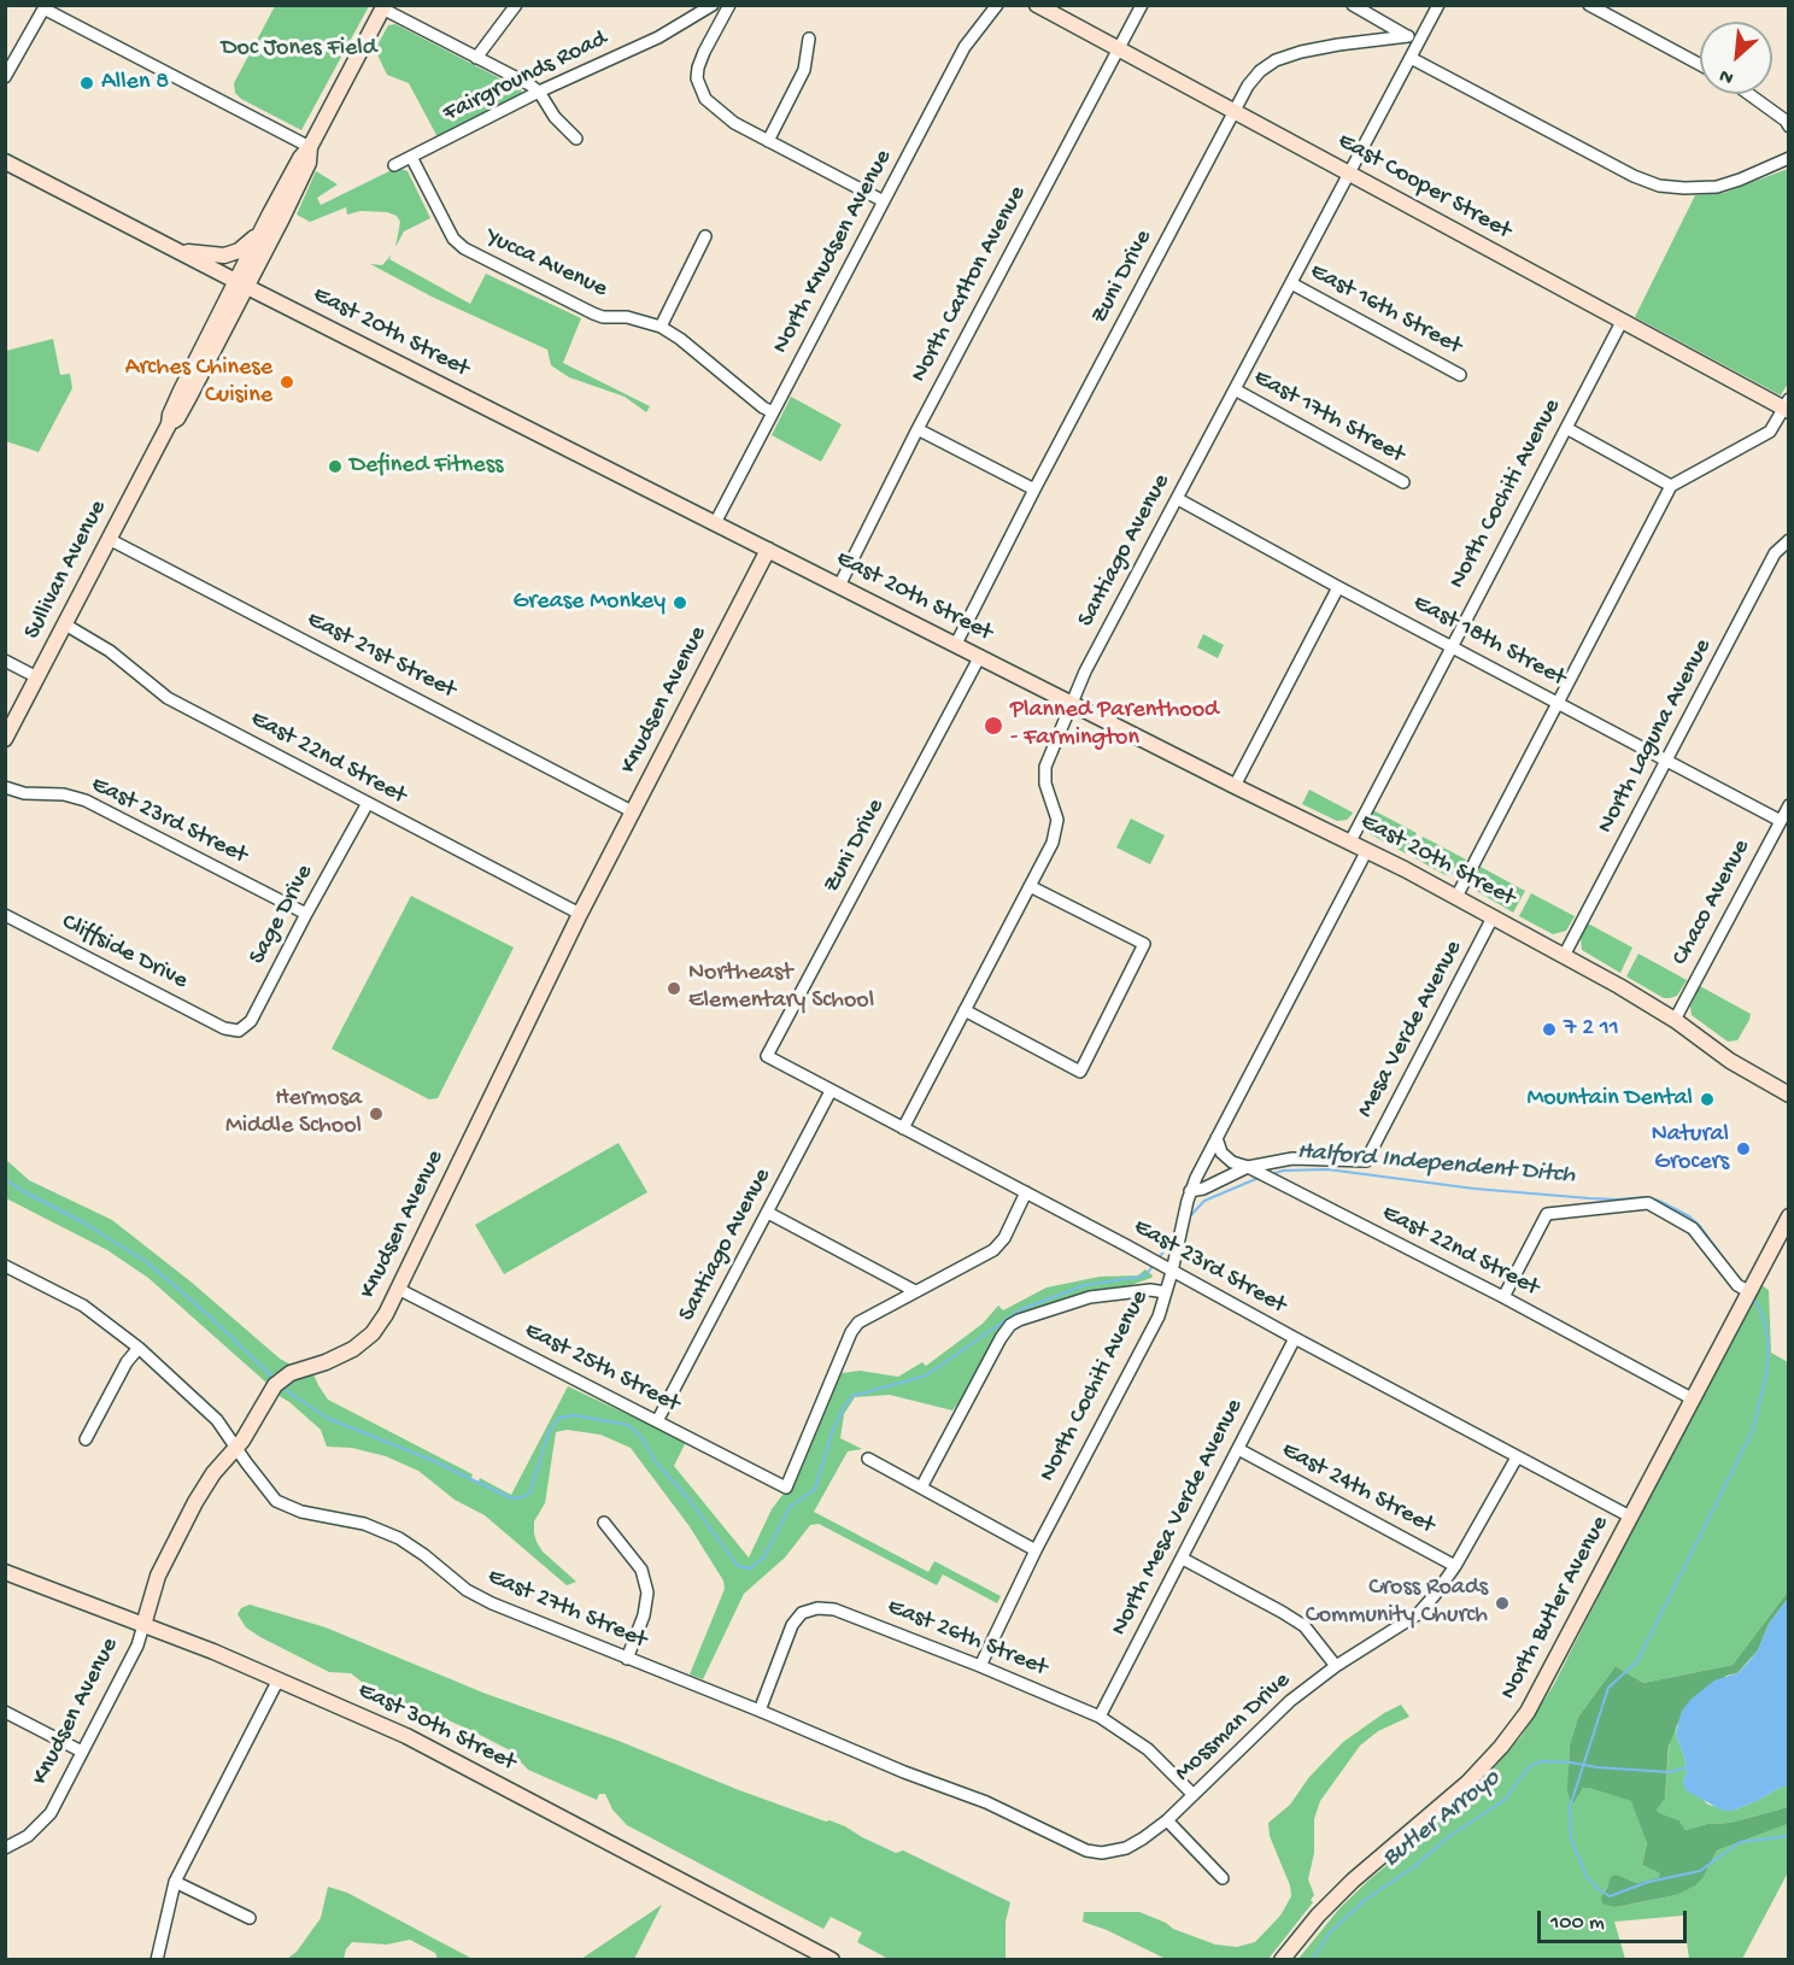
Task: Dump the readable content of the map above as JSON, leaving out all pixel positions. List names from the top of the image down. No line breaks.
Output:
{"streets":{"main road":["East Cooper Street","East 20th Street","Sullivan Avenue","Knudsen Avenue","North Butler Avenue","East 30th Street"],"street":["Fairgrounds Road","North Knudsen Avenue","Yucca Avenue","Zuni Drive","North Carlton Avenue","East 16th Street","East 17th Street","North Cochiti Avenue","Santiago Avenue","East 18th Street","East 21st Street","North Laguna Avenue","East 22nd Street","East 23rd Street","Chaco Avenue","Sage Drive","Cliffside Drive","Mesa Verde Avenue","East 25th Street","East 24th Street","North Mesa Verde Avenue","East 27th Street","East 26th Street","Mossman Drive"]},"crossings":[["Fairgrounds Road","Yucca Avenue"],["East Cooper Street","Zuni Drive"],["East Cooper Street","North Carlton Avenue"],["East Cooper Street","North Cochiti Avenue"],["East Cooper Street","Santiago Avenue"],["North Knudsen Avenue","Yucca Avenue"],["North Knudsen Avenue","East 20th Street"],["Zuni Drive","East 20th Street"],["Zuni Drive","Santiago Avenue"],["Zuni Drive","East 23rd Street"],["North Carlton Avenue","East 20th Street"],["East 16th Street","Santiago Avenue"],["East 20th Street","North Cochiti Avenue"],["East 20th Street","Santiago Avenue"],["East 20th Street","Sullivan Avenue"],["East 20th Street","Knudsen Avenue"],["East 20th Street","North Laguna Avenue"],["East 20th Street","Chaco Avenue"],["East 20th Street","Mesa Verde Avenue"],["East 17th Street","Santiago Avenue"],["North Cochiti Avenue","East 18th Street"],["North Cochiti Avenue","East 22nd Street"],["North Cochiti Avenue","East 23rd Street"],["North Cochiti Avenue","East 26th Street"],["Santiago Avenue","East 18th Street"],["Santiago Avenue","East 23rd Street"],["Santiago Avenue","East 25th Street"],["Sullivan Avenue","East 21st Street"],["Sullivan Avenue","East 22nd Street"],["East 18th Street","North Laguna Avenue"],["East 18th Street","Chaco Avenue"],["East 21st Street","Knudsen Avenue"],["Knudsen Avenue","East 22nd Street"],["Knudsen Avenue","East 25th Street"],["Knudsen Avenue","East 27th Street"],["Knudsen Avenue","East 30th Street"],["East 22nd Street","Sage Drive"],["East 22nd Street","Mesa Verde Avenue"],["East 22nd Street","North Butler Avenue"],["East 23rd Street","Sage Drive"],["East 23rd Street","North Mesa Verde Avenue"],["East 23rd Street","North Butler Avenue"],["East 23rd Street","Mossman Drive"],["Sage Drive","Cliffside Drive"],["East 24th Street","North Mesa Verde Avenue"],["East 24th Street","Mossman Drive"],["North Mesa Verde Avenue","East 26th Street"],["East 27th Street","East 26th Street"],["East 27th Street","Mossman Drive"],["East 26th Street","Mossman Drive"]],"water":["Halford Independent Ditch","Butler Arroyo"],"parks":["Doc Jones Field"],"places":["Allen 8","Arches Chinese Cuisine","Defined Fitness","Grease Monkey","Planned Parenthood - Farmington","Northeast Elementary School","7 2 11","Mountain Dental","Hermosa Middle School","Natural Grocers","Cross Roads Community Church"],"scale_bar":"100 m","north":"bottom left"}
